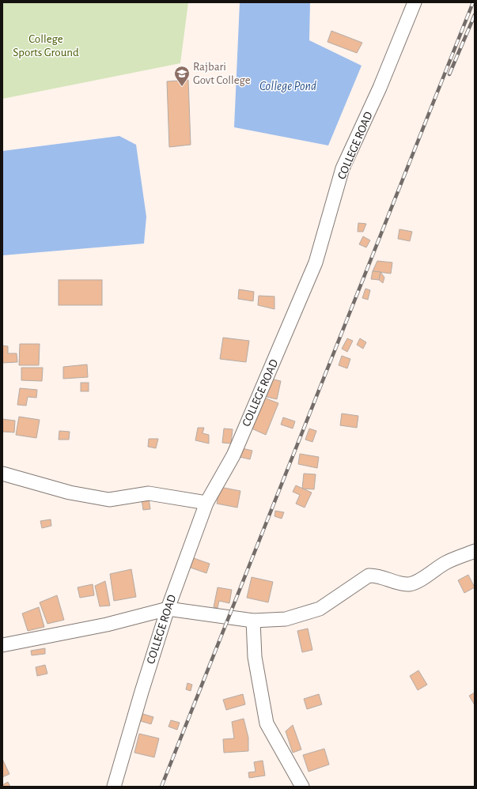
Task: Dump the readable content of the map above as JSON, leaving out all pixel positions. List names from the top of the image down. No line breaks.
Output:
{"streets":{"street":["COLLEGE ROAD"]},"water":["College Pond"],"parks":["College Sports Ground"],"places":{"school or university":["Rajbari Govt College"]}}
